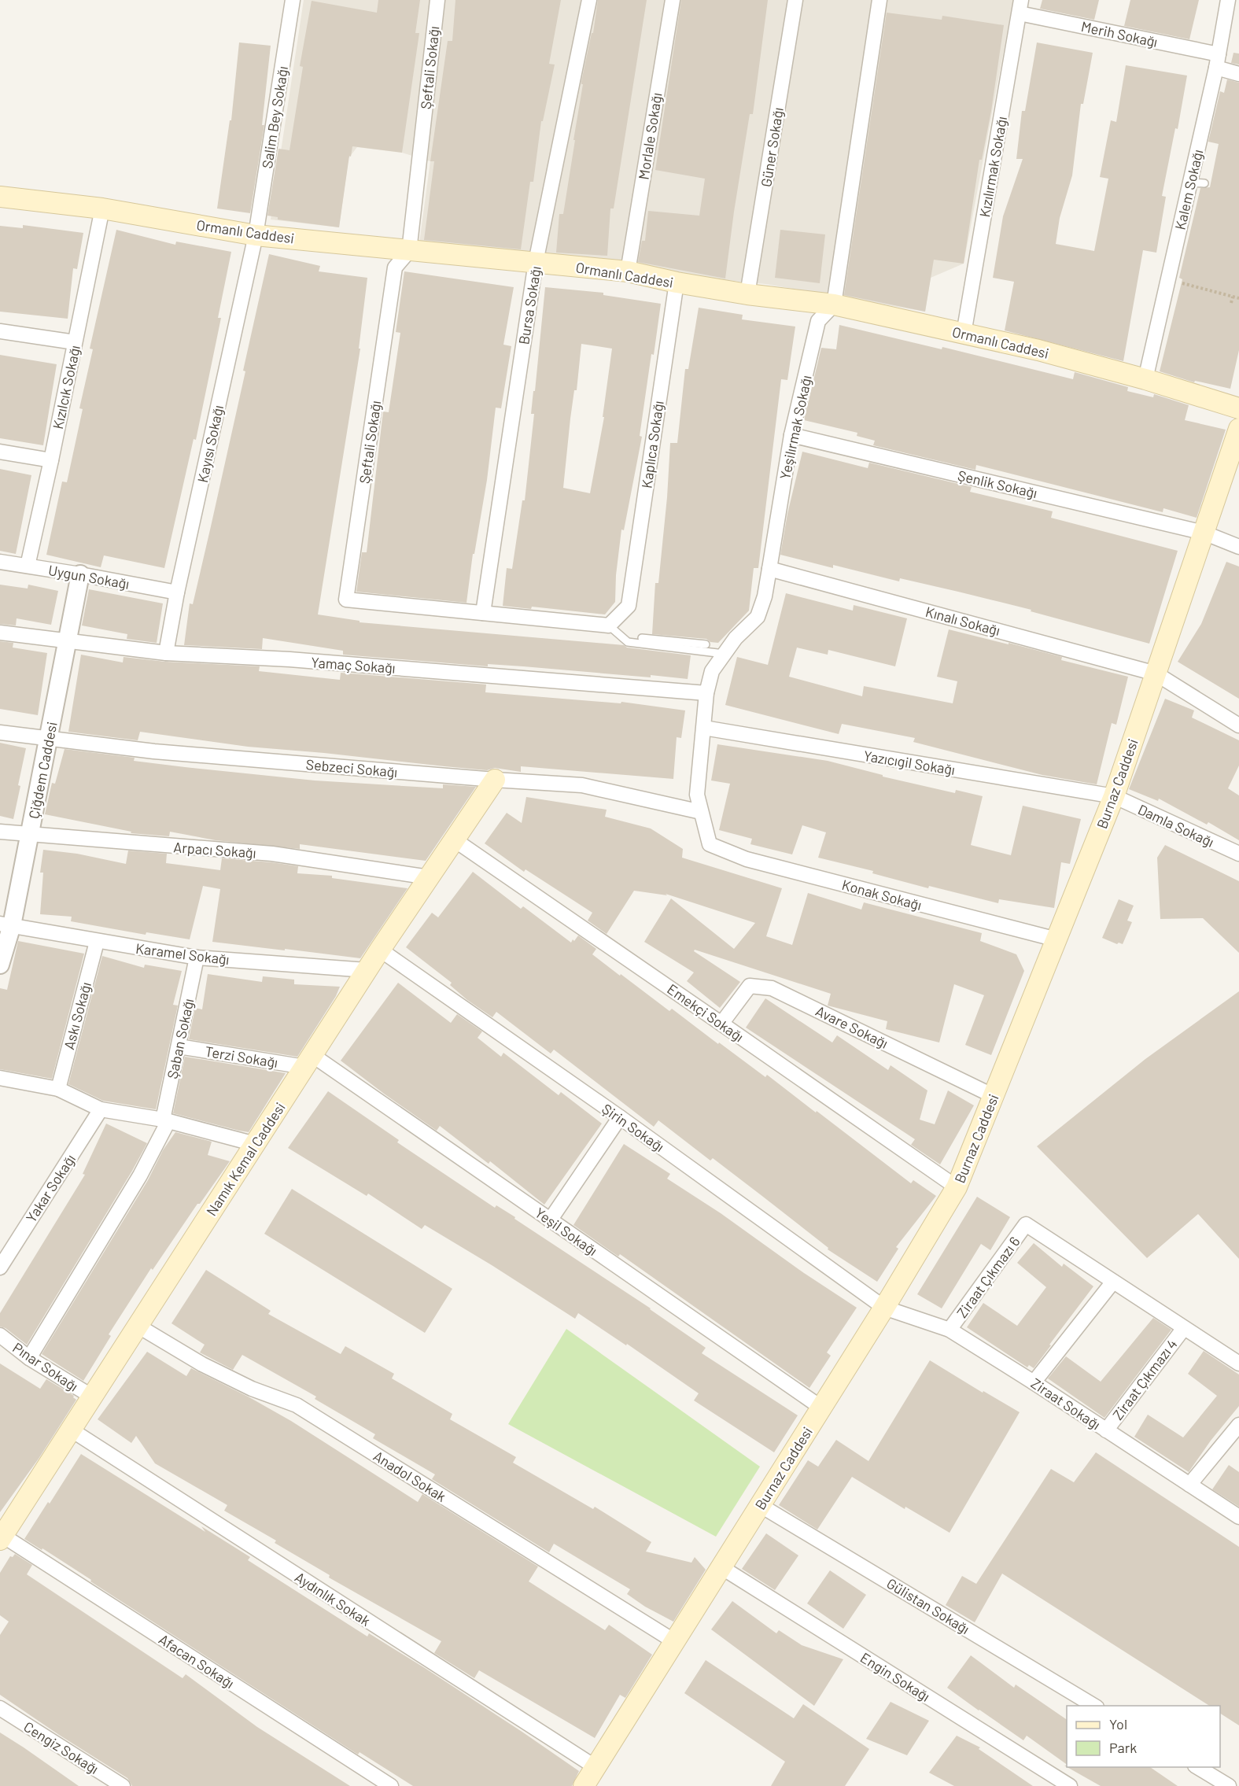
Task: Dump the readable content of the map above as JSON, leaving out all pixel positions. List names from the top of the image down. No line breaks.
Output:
{"streets":{"main road":["Ormanlı Caddesi","Burnaz Caddesi","Namık Kemal Caddesi"],"street":["Merih Sokağı","Şeftali Sokağı","Salim Bey Sokağı","Morlale Sokağı","Güner Sokağı","Kızılırmak Sokağı","Kalem Sokağı","Bursa Sokağı","Kızılcık Sokağı","Yeşilırmak Sokağı","Kayısı Sokağı","Kaplıca Sokağı","Şenlik Sokağı","Uygun Sokağı","Kınalı Sokağı","Yamaç Sokağı","Yazıcıgil Sokağı","Sebzeci Sokağı","Çiğdem Caddesi","Damla Sokağı","Arpacı Sokağı","Konak Sokağı","Karamel Sokağı","Emekçi Sokağı","Askı Sokağı","Avare Sokağı","Şaban Sokağı","Terzi Sokağı","Şirin Sokağı","Yakar Sokağı","Yeşil Sokağı","Ziraat Çıkmazı 6","Pınar Sokağı","Ziraat Çıkmazı 4","Ziraat Sokağı","Anadol Sokak","Aydınlık Sokak","Gülistan Sokağı","Afacan Sokağı","Engin Sokağı","Cengiz Sokağı"]},"crossings":[["Merih Sokağı","Kızılırmak Sokağı"],["Merih Sokağı","Kalem Sokağı"],["Şeftali Sokağı","Ormanlı Caddesi"],["Şeftali Sokağı","Bursa Sokağı"],["Şeftali Sokağı","Kaplıca Sokağı"],["Salim Bey Sokağı","Ormanlı Caddesi"],["Salim Bey Sokağı","Kayısı Sokağı"],["Morlale Sokağı","Ormanlı Caddesi"],["Güner Sokağı","Ormanlı Caddesi"],["Kızılırmak Sokağı","Ormanlı Caddesi"],["Kalem Sokağı","Ormanlı Caddesi"],["Ormanlı Caddesi","Bursa Sokağı"],["Ormanlı Caddesi","Kızılcık Sokağı"],["Ormanlı Caddesi","Yeşilırmak Sokağı"],["Ormanlı Caddesi","Kayısı Sokağı"],["Ormanlı Caddesi","Kaplıca Sokağı"],["Kızılcık Sokağı","Uygun Sokağı"],["Yeşilırmak Sokağı","Şenlik Sokağı"],["Yeşilırmak Sokağı","Kınalı Sokağı"],["Yeşilırmak Sokağı","Yamaç Sokağı"],["Yeşilırmak Sokağı","Yazıcıgil Sokağı"],["Yeşilırmak Sokağı","Sebzeci Sokağı"],["Yeşilırmak Sokağı","Konak Sokağı"],["Kayısı Sokağı","Uygun Sokağı"],["Kayısı Sokağı","Yamaç Sokağı"],["Şenlik Sokağı","Burnaz Caddesi"],["Uygun Sokağı","Çiğdem Caddesi"],["Kınalı Sokağı","Burnaz Caddesi"],["Yamaç Sokağı","Çiğdem Caddesi"],["Yazıcıgil Sokağı","Burnaz Caddesi"],["Yazıcıgil Sokağı","Damla Sokağı"],["Sebzeci Sokağı","Çiğdem Caddesi"],["Sebzeci Sokağı","Namık Kemal Caddesi"],["Çiğdem Caddesi","Arpacı Sokağı"],["Çiğdem Caddesi","Karamel Sokağı"],["Burnaz Caddesi","Damla Sokağı"],["Burnaz Caddesi","Konak Sokağı"],["Burnaz Caddesi","Emekçi Sokağı"],["Burnaz Caddesi","Avare Sokağı"],["Burnaz Caddesi","Şirin Sokağı"],["Burnaz Caddesi","Yeşil Sokağı"],["Burnaz Caddesi","Ziraat Sokağı"],["Burnaz Caddesi","Anadol Sokak"],["Burnaz Caddesi","Aydınlık Sokak"],["Burnaz Caddesi","Gülistan Sokağı"],["Burnaz Caddesi","Engin Sokağı"],["Arpacı Sokağı","Namık Kemal Caddesi"],["Karamel Sokağı","Askı Sokağı"],["Karamel Sokağı","Şaban Sokağı"],["Karamel Sokağı","Namık Kemal Caddesi"],["Emekçi Sokağı","Avare Sokağı"],["Emekçi Sokağı","Namık Kemal Caddesi"],["Şaban Sokağı","Terzi Sokağı"],["Şaban Sokağı","Pınar Sokağı"],["Terzi Sokağı","Namık Kemal Caddesi"],["Terzi Sokağı","Yeşil Sokağı"],["Şirin Sokağı","Namık Kemal Caddesi"],["Şirin Sokağı","Ziraat Sokağı"],["Namık Kemal Caddesi","Yeşil Sokağı"],["Namık Kemal Caddesi","Pınar Sokağı"],["Namık Kemal Caddesi","Anadol Sokak"],["Namık Kemal Caddesi","Aydınlık Sokak"],["Namık Kemal Caddesi","Afacan Sokağı"],["Ziraat Çıkmazı 6","Ziraat Sokağı"],["Ziraat Çıkmazı 4","Ziraat Sokağı"]],"legend":["Yol","Park"]}
